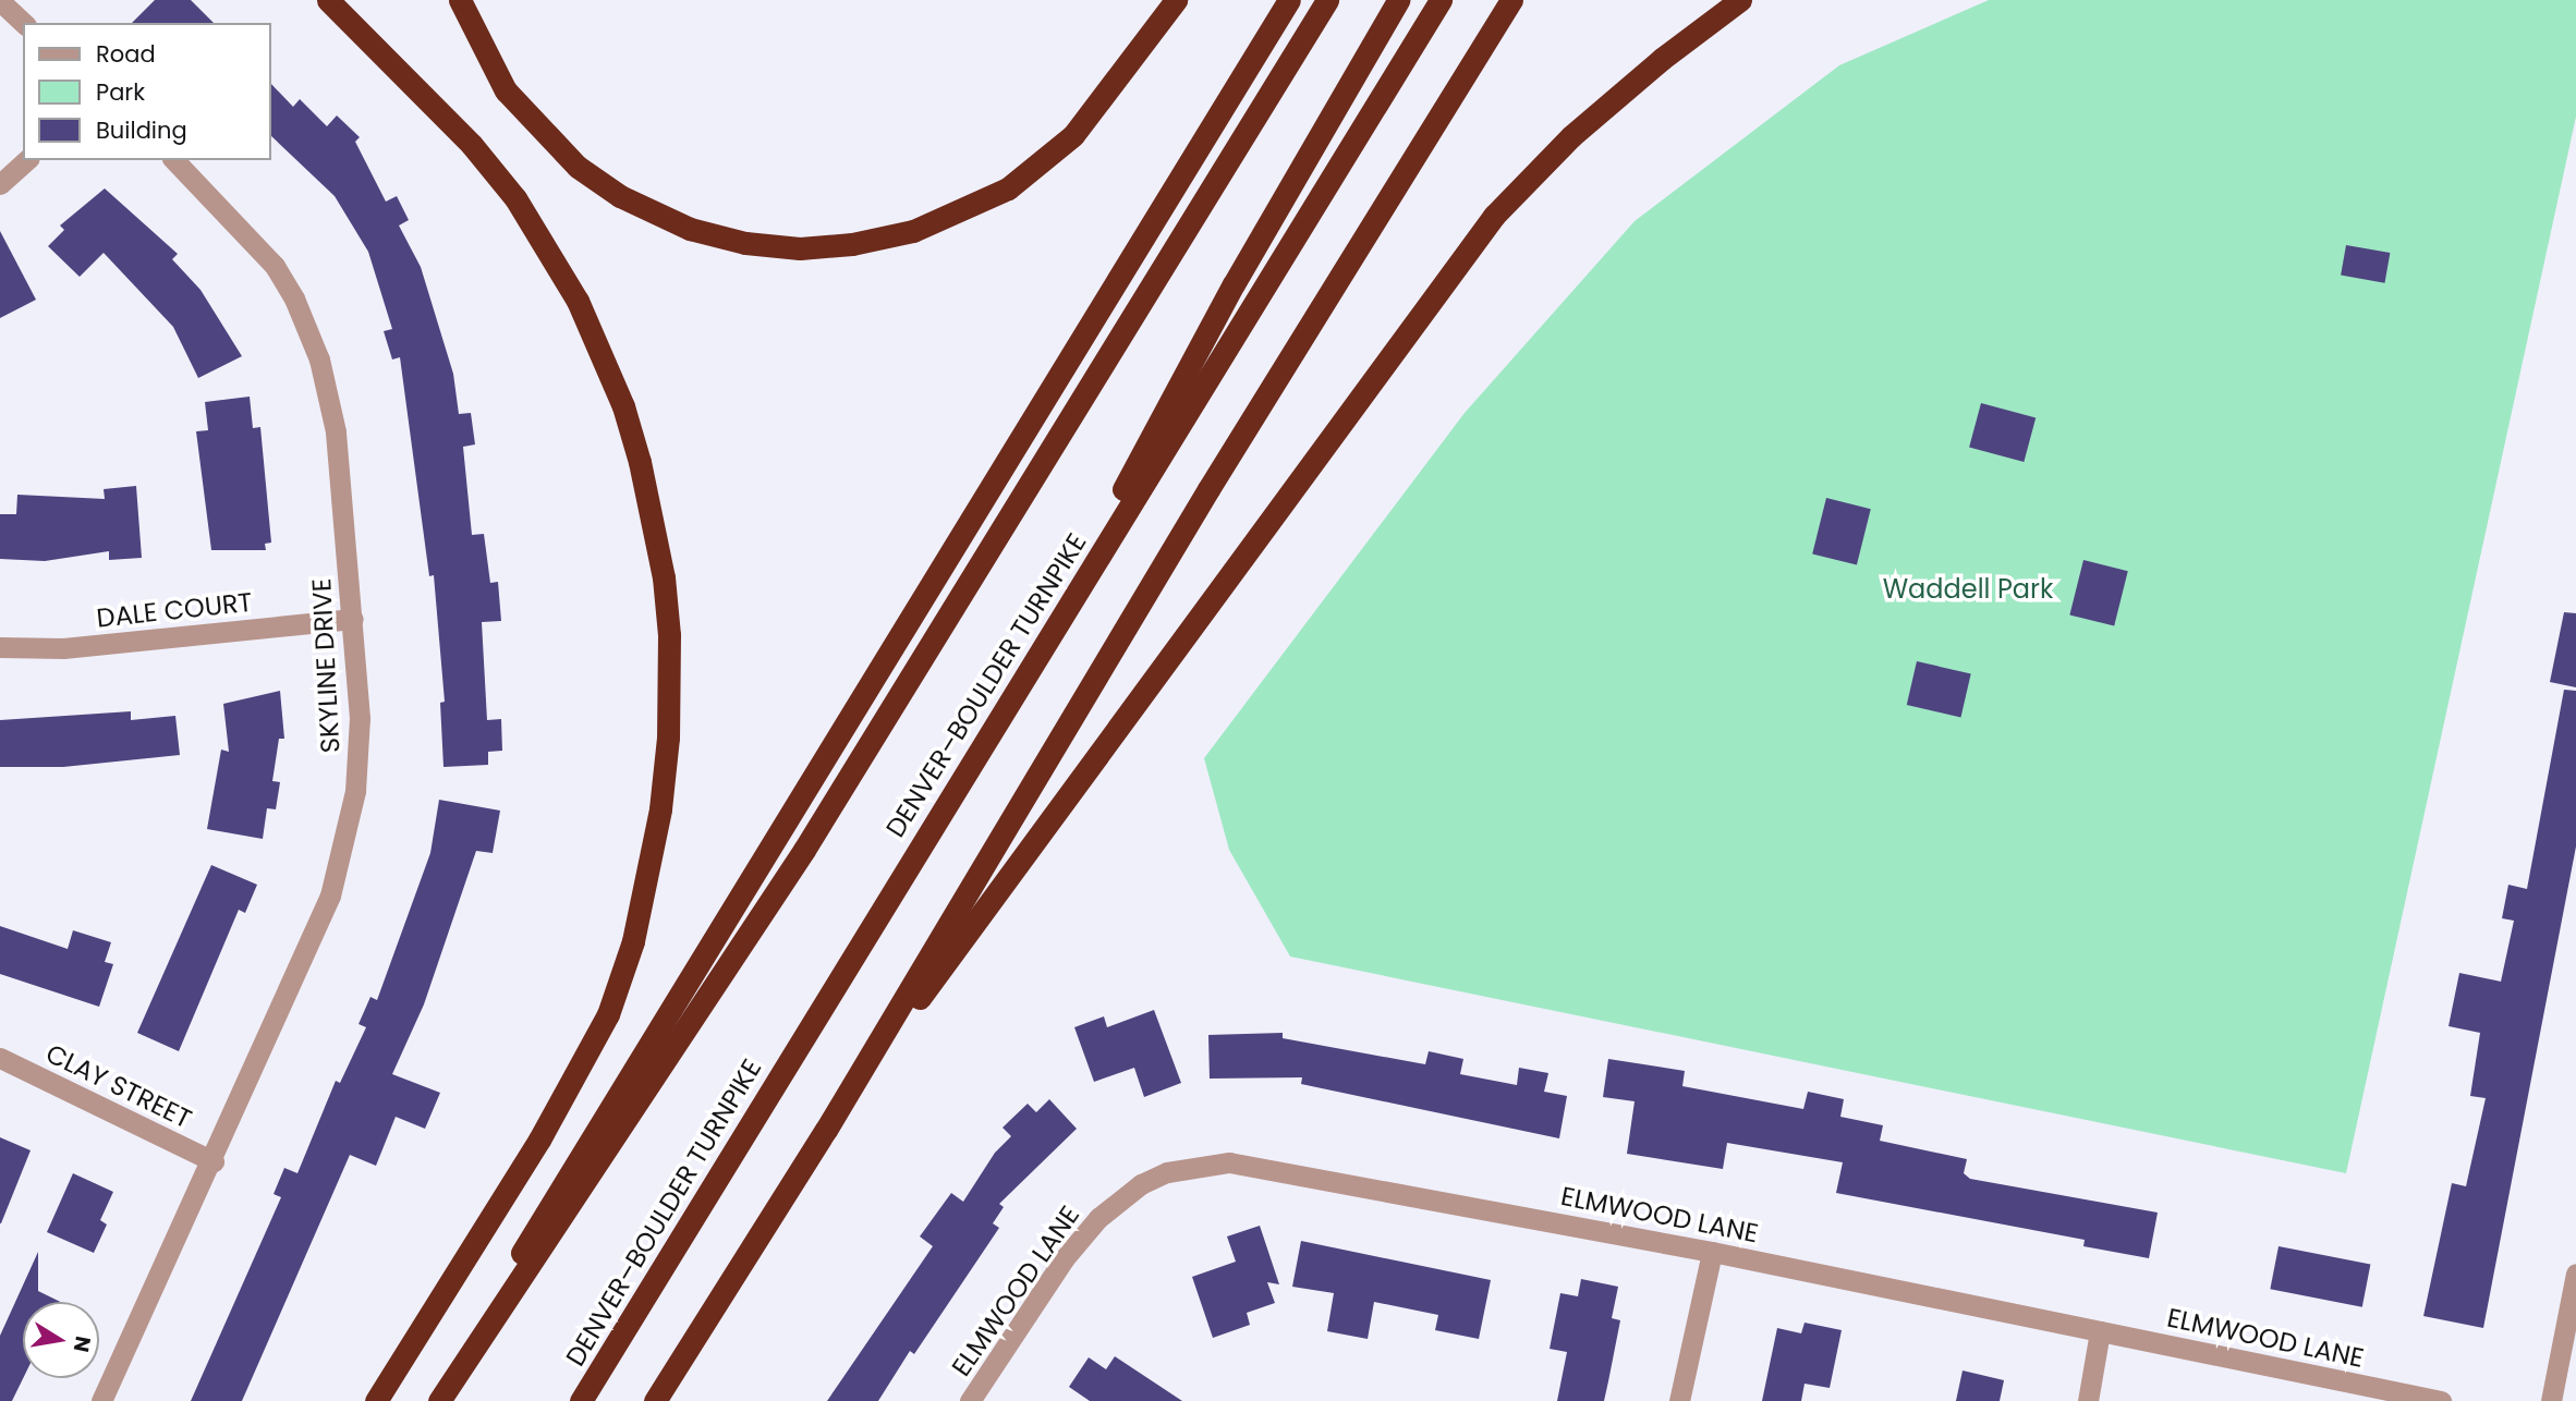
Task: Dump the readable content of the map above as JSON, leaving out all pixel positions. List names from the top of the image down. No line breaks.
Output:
{"streets":{"highway":["DENVER–BOULDER TURNPIKE"],"street":["DALE COURT","SKYLINE DRIVE","CLAY STREET","ELMWOOD LANE"]},"crossings":[["DALE COURT","SKYLINE DRIVE"],["SKYLINE DRIVE","CLAY STREET"]],"parks":["Waddell Park"],"legend":["Road","Park","Building"],"north":"right"}
